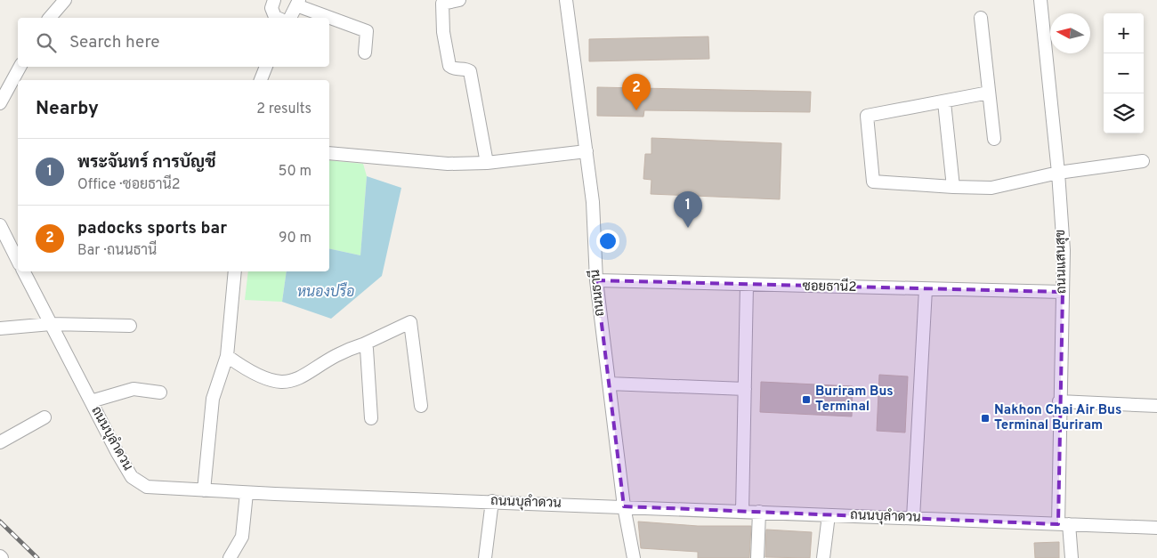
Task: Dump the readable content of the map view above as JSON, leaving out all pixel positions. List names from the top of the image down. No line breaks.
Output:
{"streets":{"street":["ถนนแสนสุข","ซอยธานี2","ถนนธานี","ถนนบุลำดวน"]},"crossings":[["ถนนแสนสุข","ซอยธานี2"],["ถนนแสนสุข","ถนนบุลำดวน"],["ซอยธานี2","ถนนธานี"],["ถนนธานี","ถนนบุลำดวน"]],"water":["หนองปรือ"],"places":{"transit":["Buriram Bus Terminal","Nakhon Chai Air Bus Terminal Buriram"]},"north":"left","page":{"map_buttons":["+","−"],"search":"Search here","pins":["2","1"],"heading":["Nearby","2 results"],"list":[{"mark":"1","name":"พระจันทร์ การบัญชี","note":"Office · ซอยธานี2","value":"50 m"},{"mark":"2","name":"padocks sports bar","note":"Bar · ถนนธานี","value":"90 m"}]}}
